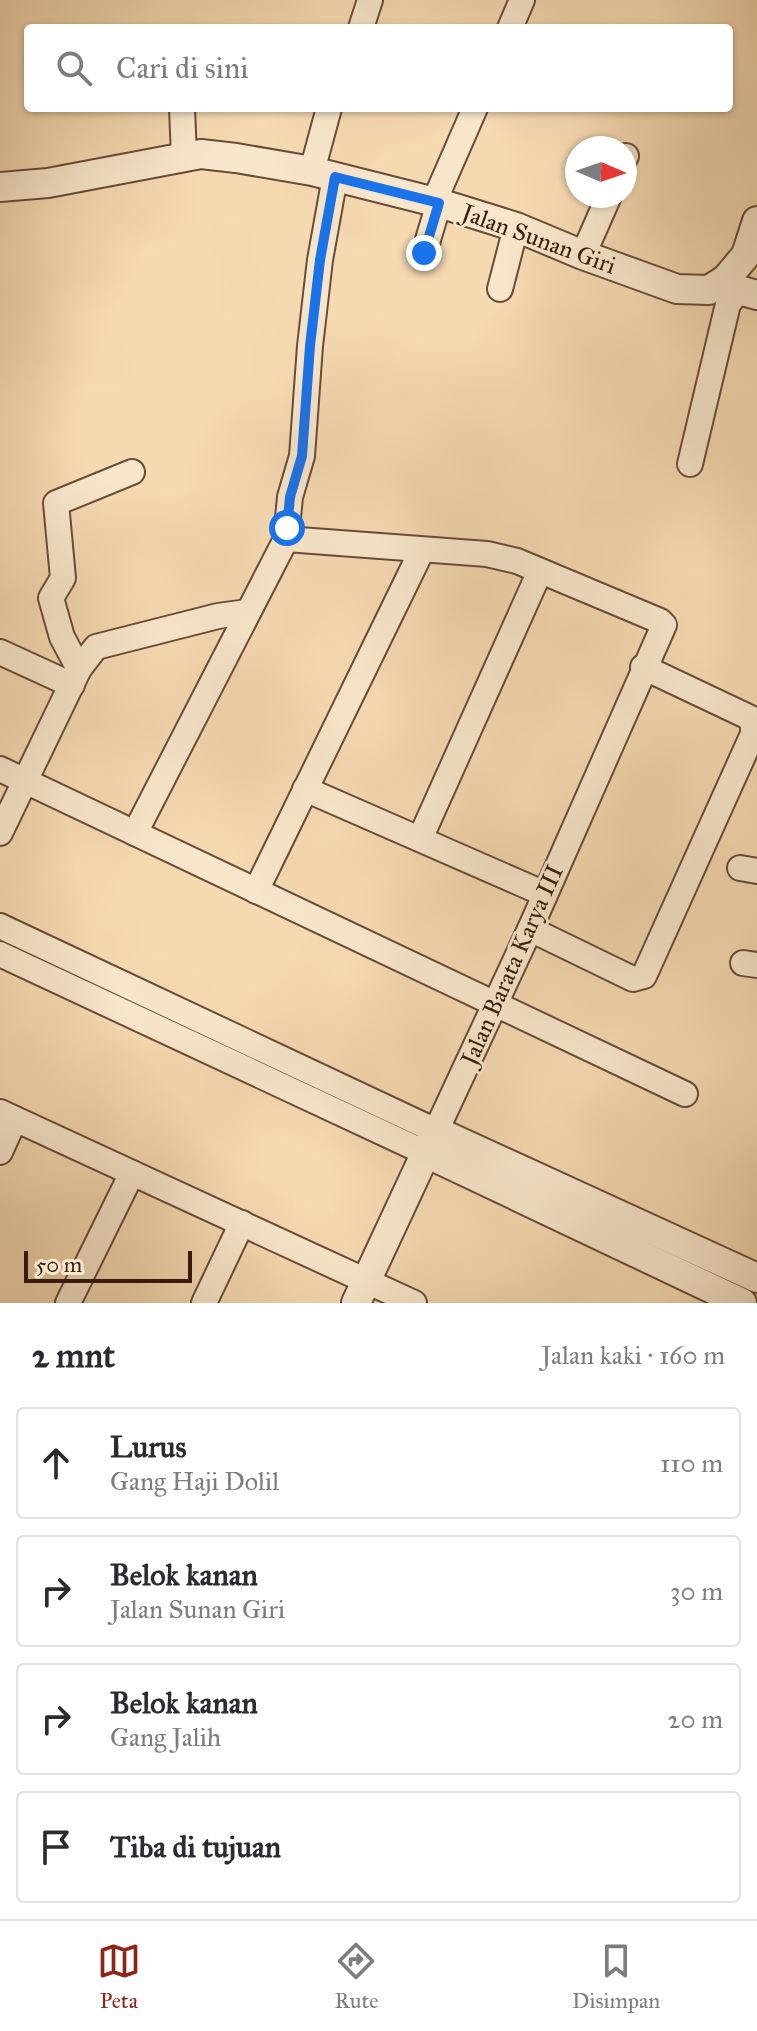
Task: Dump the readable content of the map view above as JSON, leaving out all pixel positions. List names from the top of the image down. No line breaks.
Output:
{"streets":{"street":["Jalan Sunan Giri","Jalan Barata Karya III"]},"scale_bar":"50 m","north":"right","page":{"search":"Cari di sini","scale":"50 m","heading":["2 mnt","Jalan kaki · 160 m"],"list":[["Lurus","Gang Haji Dolil","110 m"],["Belok kanan","Jalan Sunan Giri","30 m"],["Belok kanan","Gang Jalih","20 m"],"Tiba di tujuan"],"nav":["Peta","Rute","Disimpan"]}}
